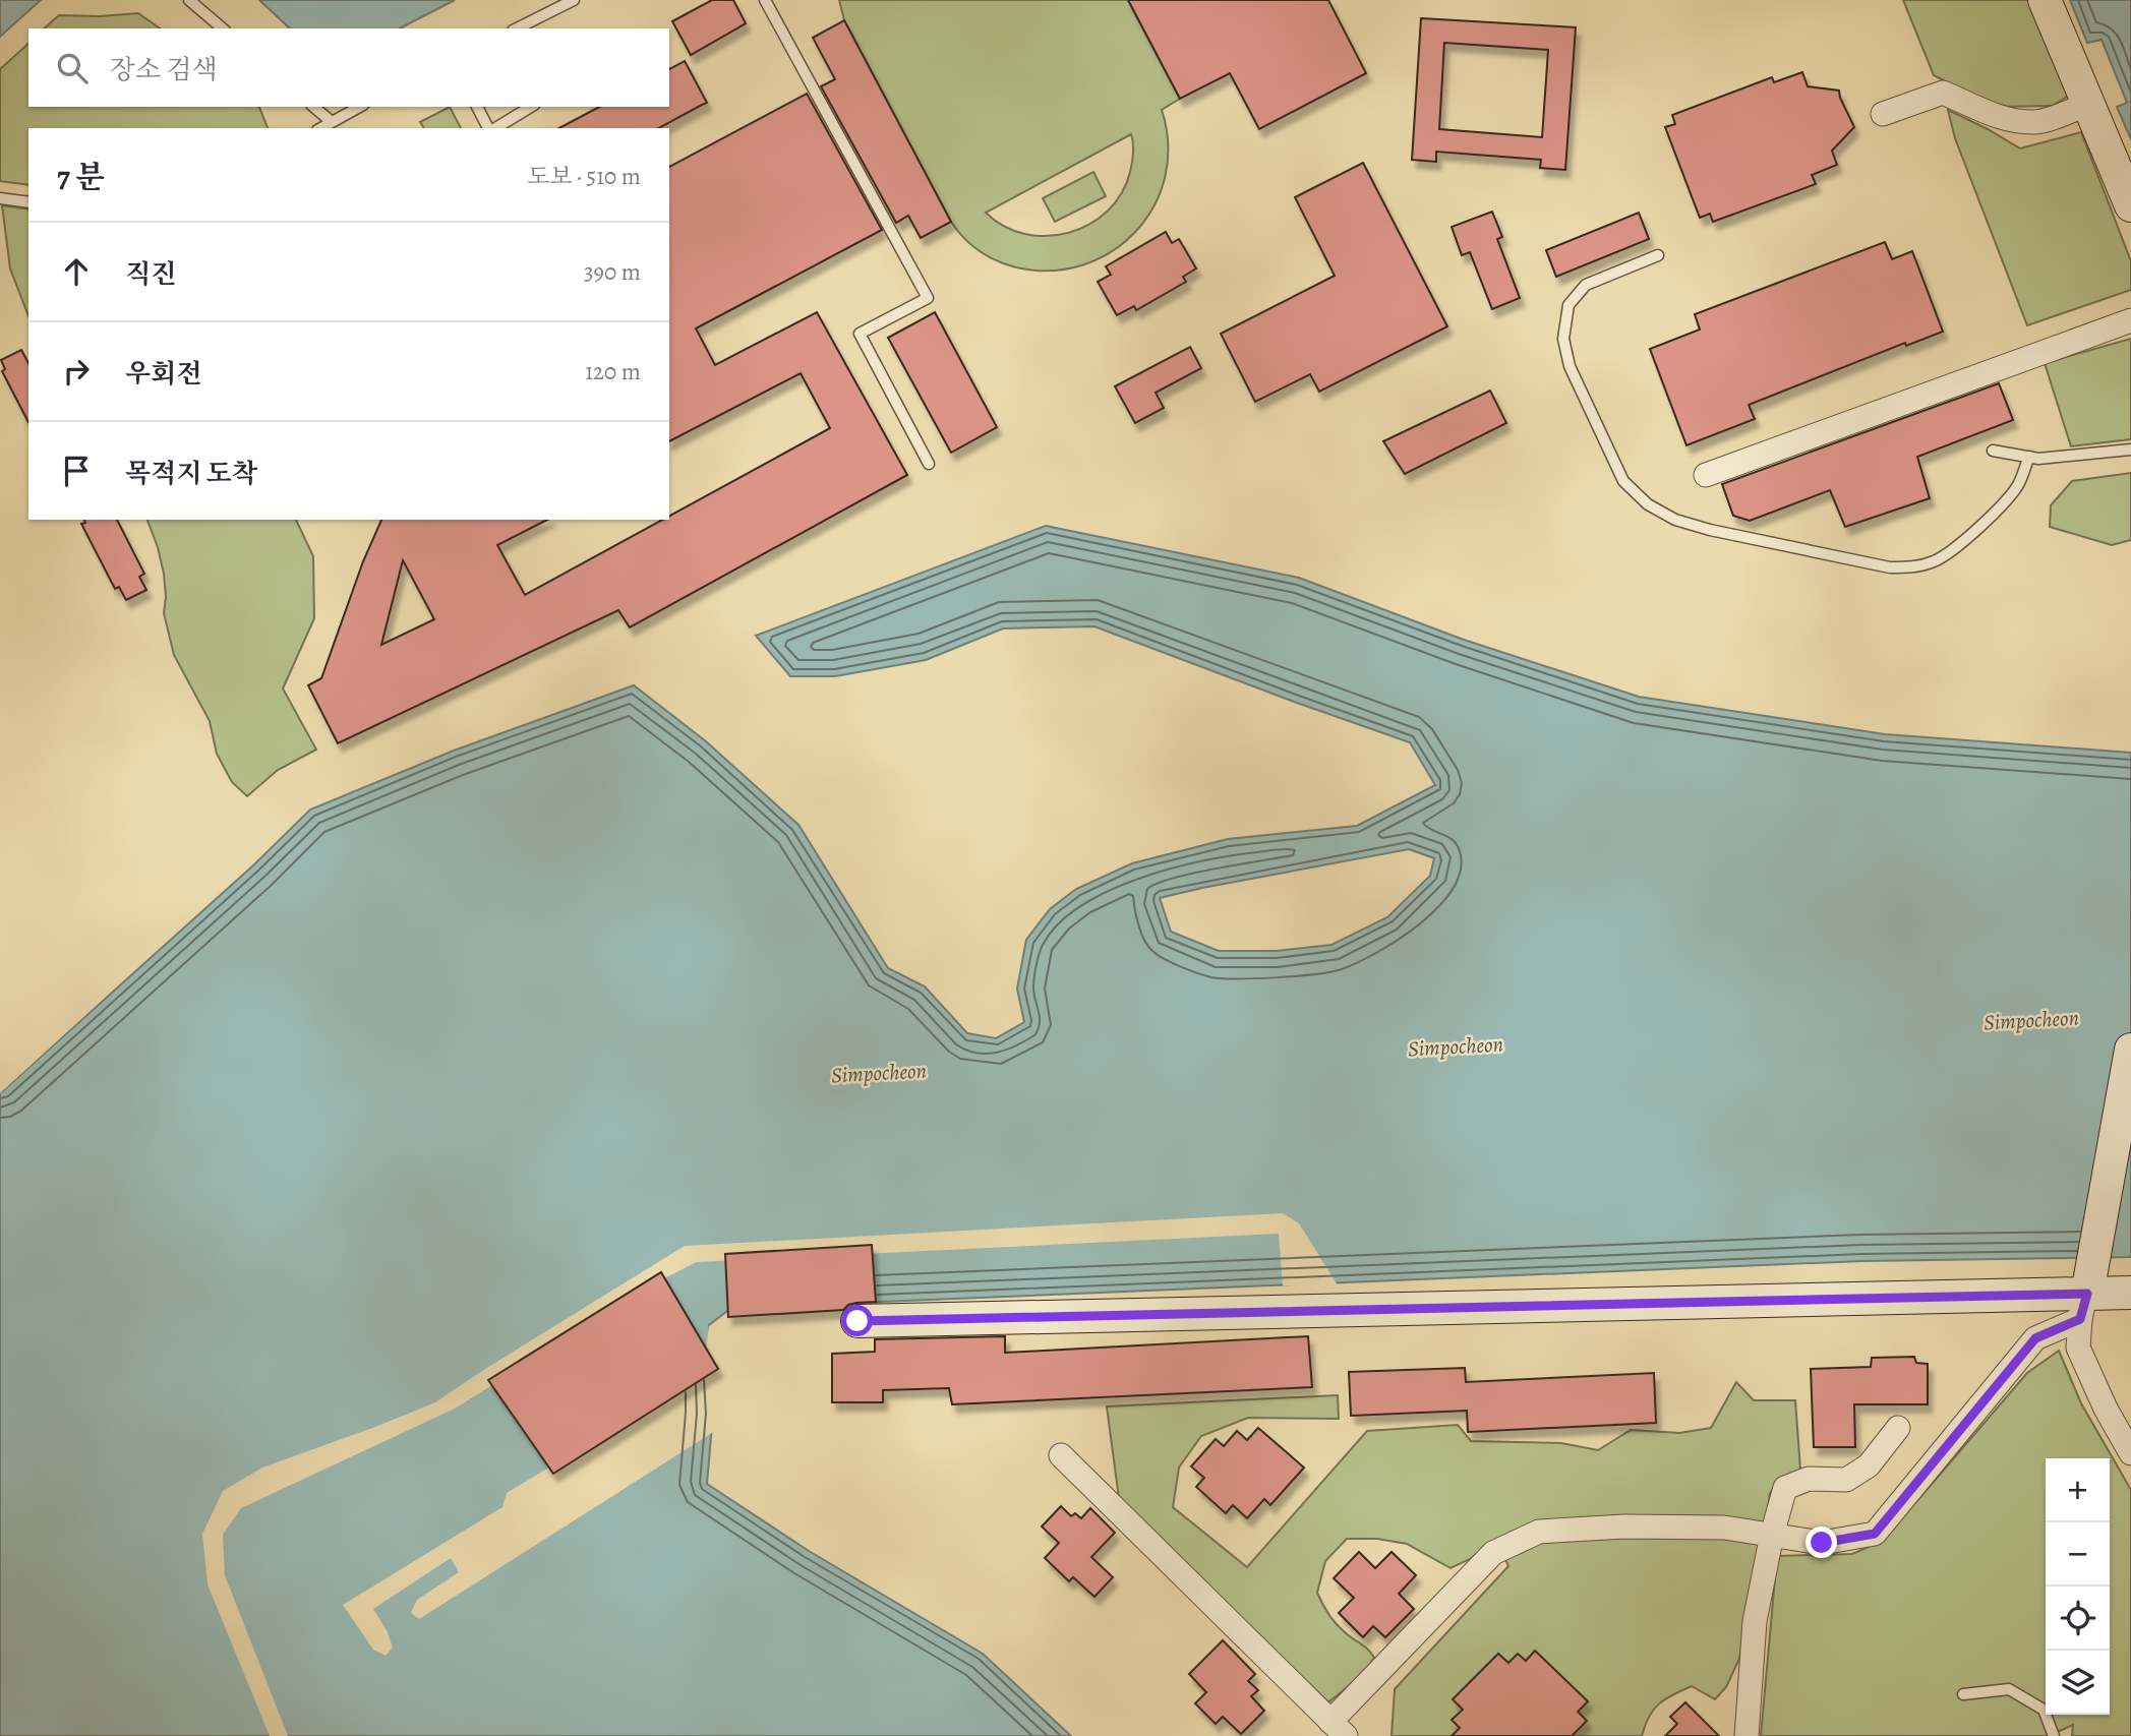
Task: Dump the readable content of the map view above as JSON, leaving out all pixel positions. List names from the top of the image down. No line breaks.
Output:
{"water":["Simpocheon"],"page":{"search":"장소 검색","heading":["7 분","도보 · 510 m"],"list":[["직진","390 m"],["우회전","120 m"],"목적지 도착"],"map_buttons":["+","−"]}}
